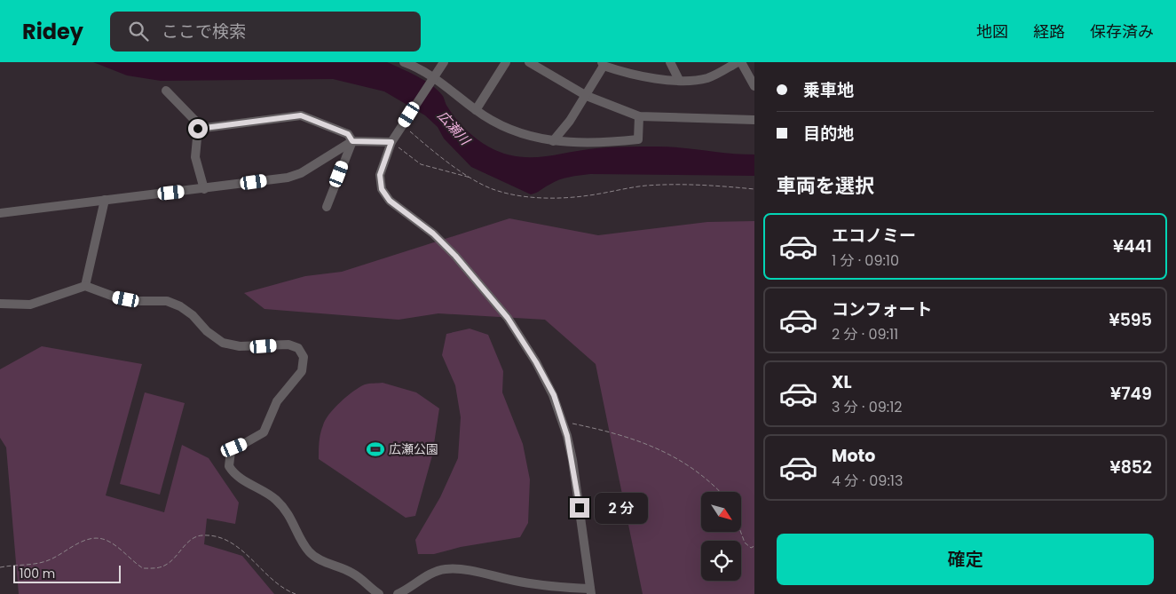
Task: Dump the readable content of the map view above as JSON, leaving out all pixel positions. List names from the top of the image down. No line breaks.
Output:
{"water":["広瀬川"],"places":{"sports":["広瀬公園"]},"scale_bar":"100 m","north":"bottom right","page":{"header":"Ridey","search":"ここで検索","nav":["地図","経路","保存済み"],"banner":["乗車地","目的地"],"heading":"車両を選択","list":[{"name":"エコノミー","note":"1 分 · 09:10","value":"¥441"},{"name":"コンフォート","note":"2 分 · 09:11","value":"¥595"},{"name":"XL","note":"3 分 · 09:12","value":"¥749"},{"name":"Moto","note":"4 分 · 09:13","value":"¥852"}],"bubble":"2 分","buttons":"確定","scale":"100 m"}}
